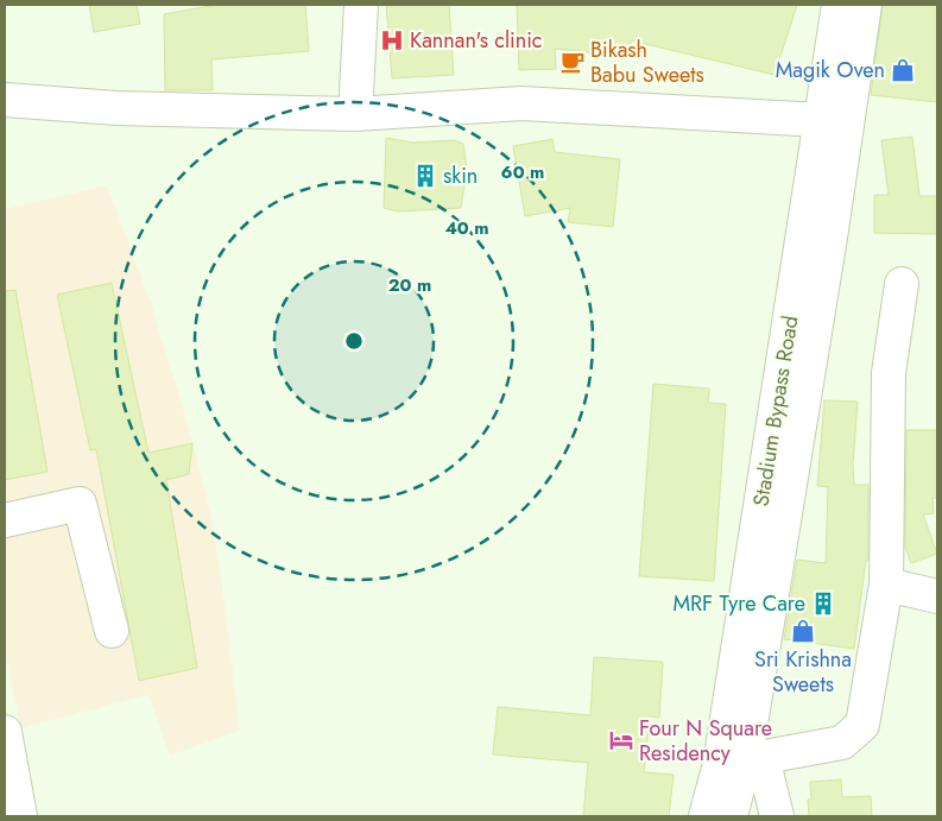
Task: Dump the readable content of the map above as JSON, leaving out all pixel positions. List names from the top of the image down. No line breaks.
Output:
{"streets":{"street":["Stadium Bypass Road"]},"places":{"hospital":["Kannan's clinic"],"cafe":["Bikash Babu Sweets"],"shop":["Magik Oven","Sri Krishna Sweets"],"building":["skin","MRF Tyre Care"],"hotel":["Four N Square Residency"]},"rings":["60 m","40 m","20 m"]}
